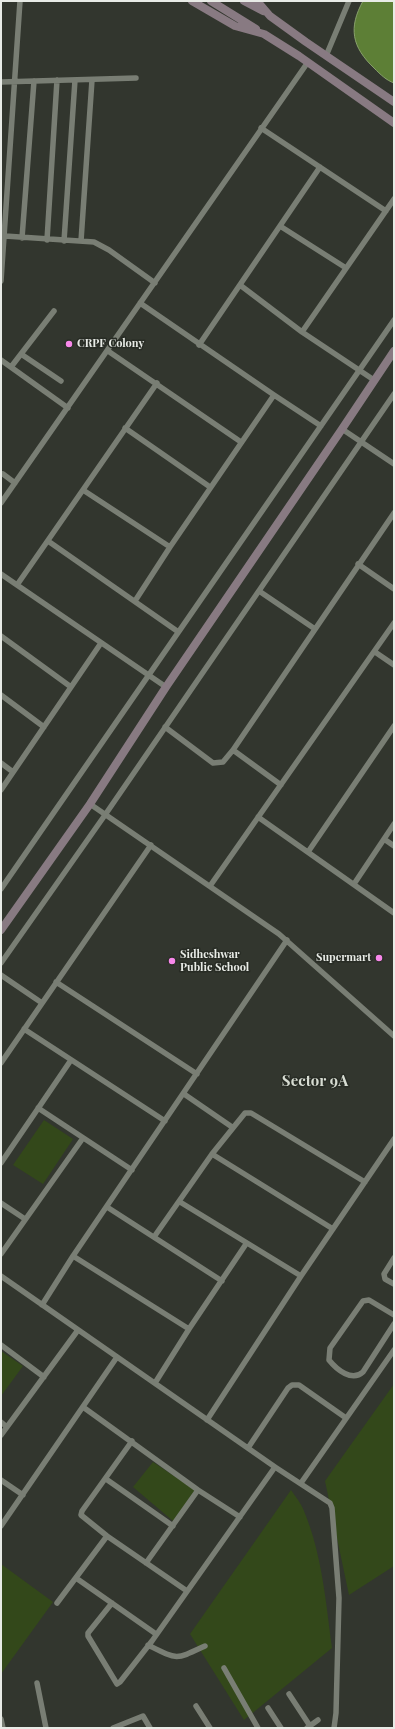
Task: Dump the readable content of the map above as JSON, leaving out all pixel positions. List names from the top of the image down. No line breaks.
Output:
{"districts":["Sector 9A"],"places":["CRPF Colony","Supermart","Sidheshwar Public School"]}
